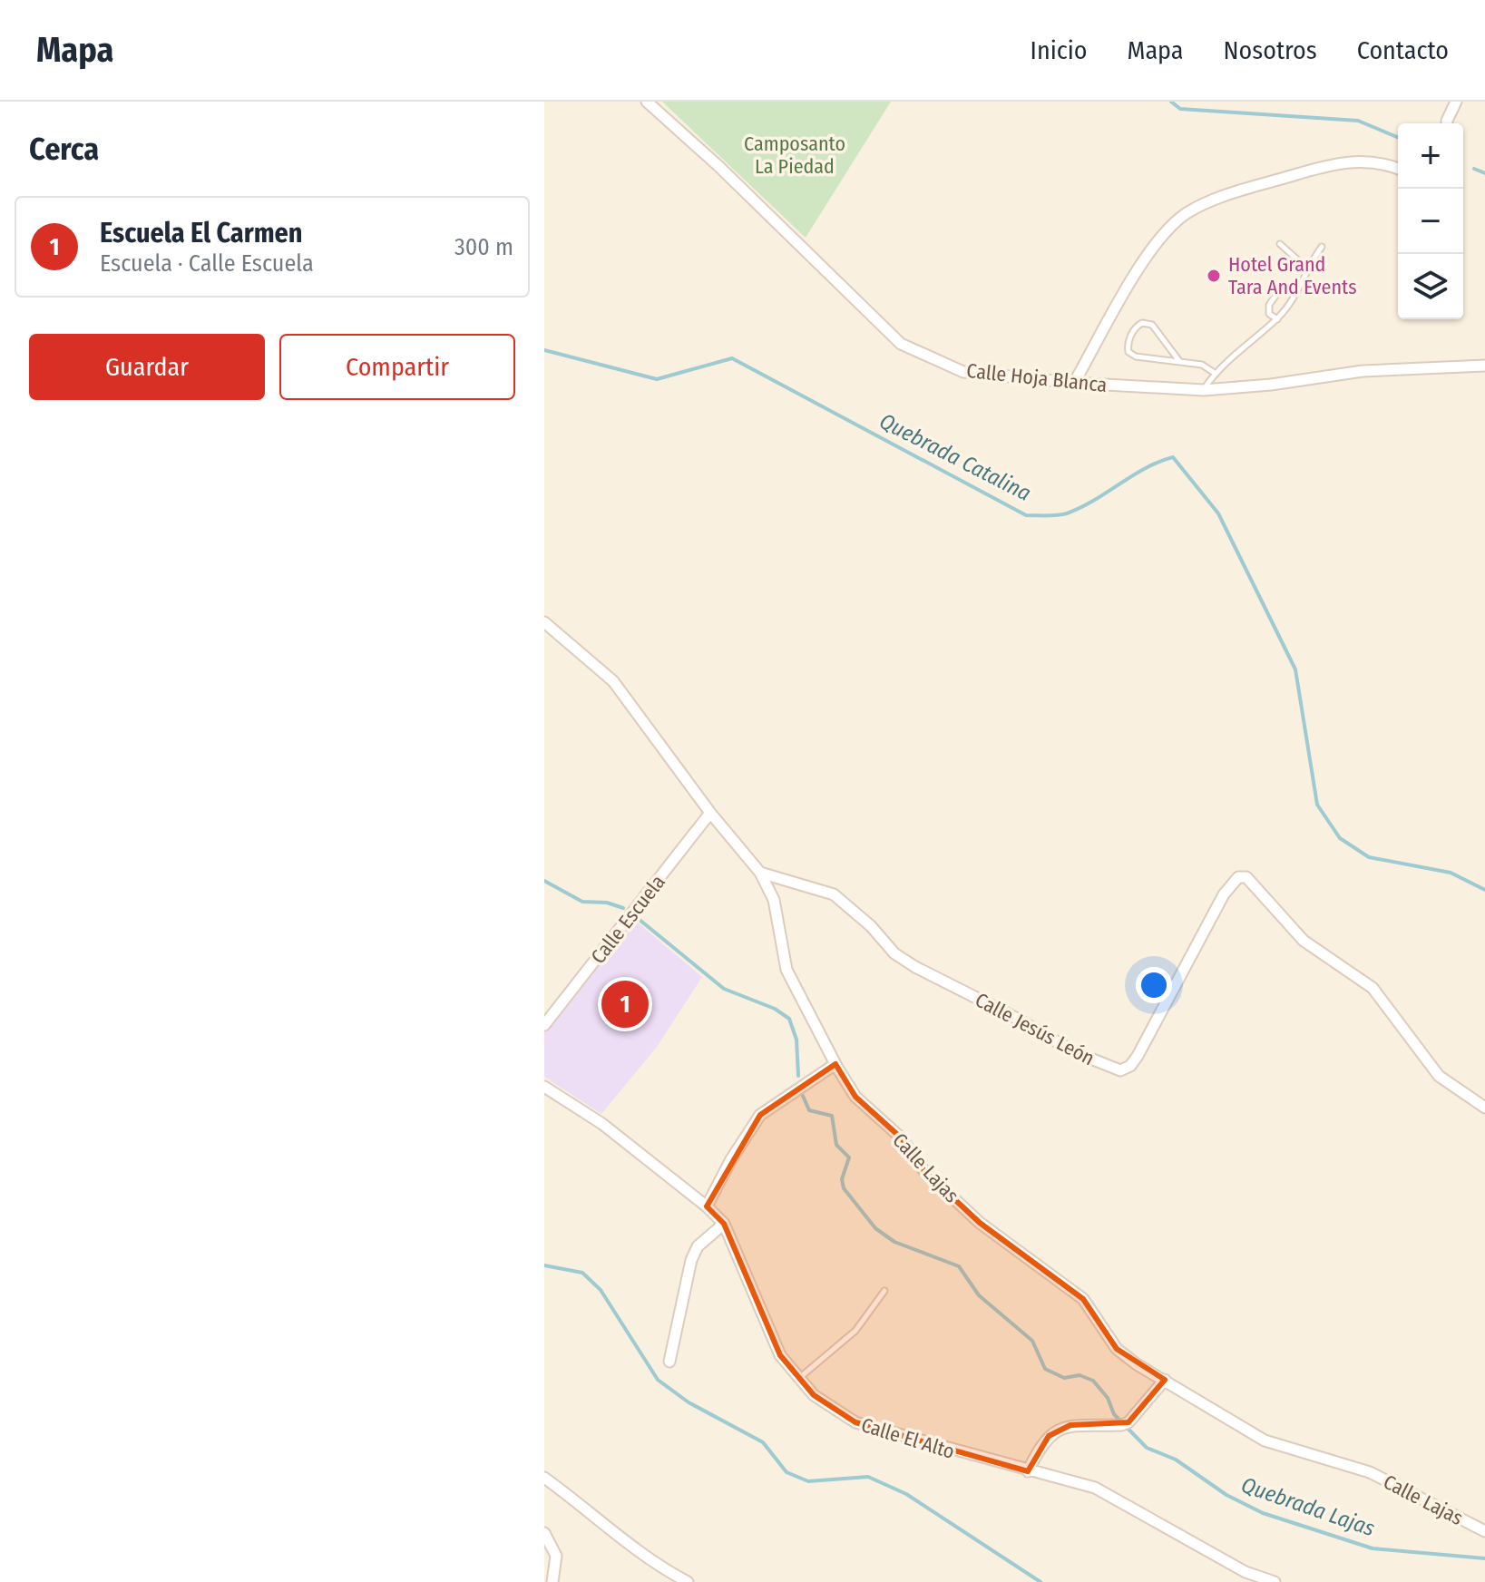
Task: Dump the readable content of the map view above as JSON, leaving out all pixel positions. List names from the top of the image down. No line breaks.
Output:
{"streets":{"street":["Calle Hoja Blanca","Calle Escuela","Calle Jesús León","Calle Lajas","Calle El Alto"]},"crossings":[["Calle Escuela","Calle Lajas"],["Calle Jesús León","Calle Lajas"]],"water":["Quebrada Catalina","Quebrada Lajas"],"parks":["Camposanto La Piedad"],"places":["Hotel Grand Tara And Events"],"page":{"header":"Mapa","nav":["Inicio","Mapa","Nosotros","Contacto"],"heading":"Cerca","map_buttons":["+","−"],"list":[{"mark":"1","name":"Escuela El Carmen","note":"Escuela · Calle Escuela","value":"300 m"}],"buttons":["Guardar","Compartir"],"pins":"1"}}
